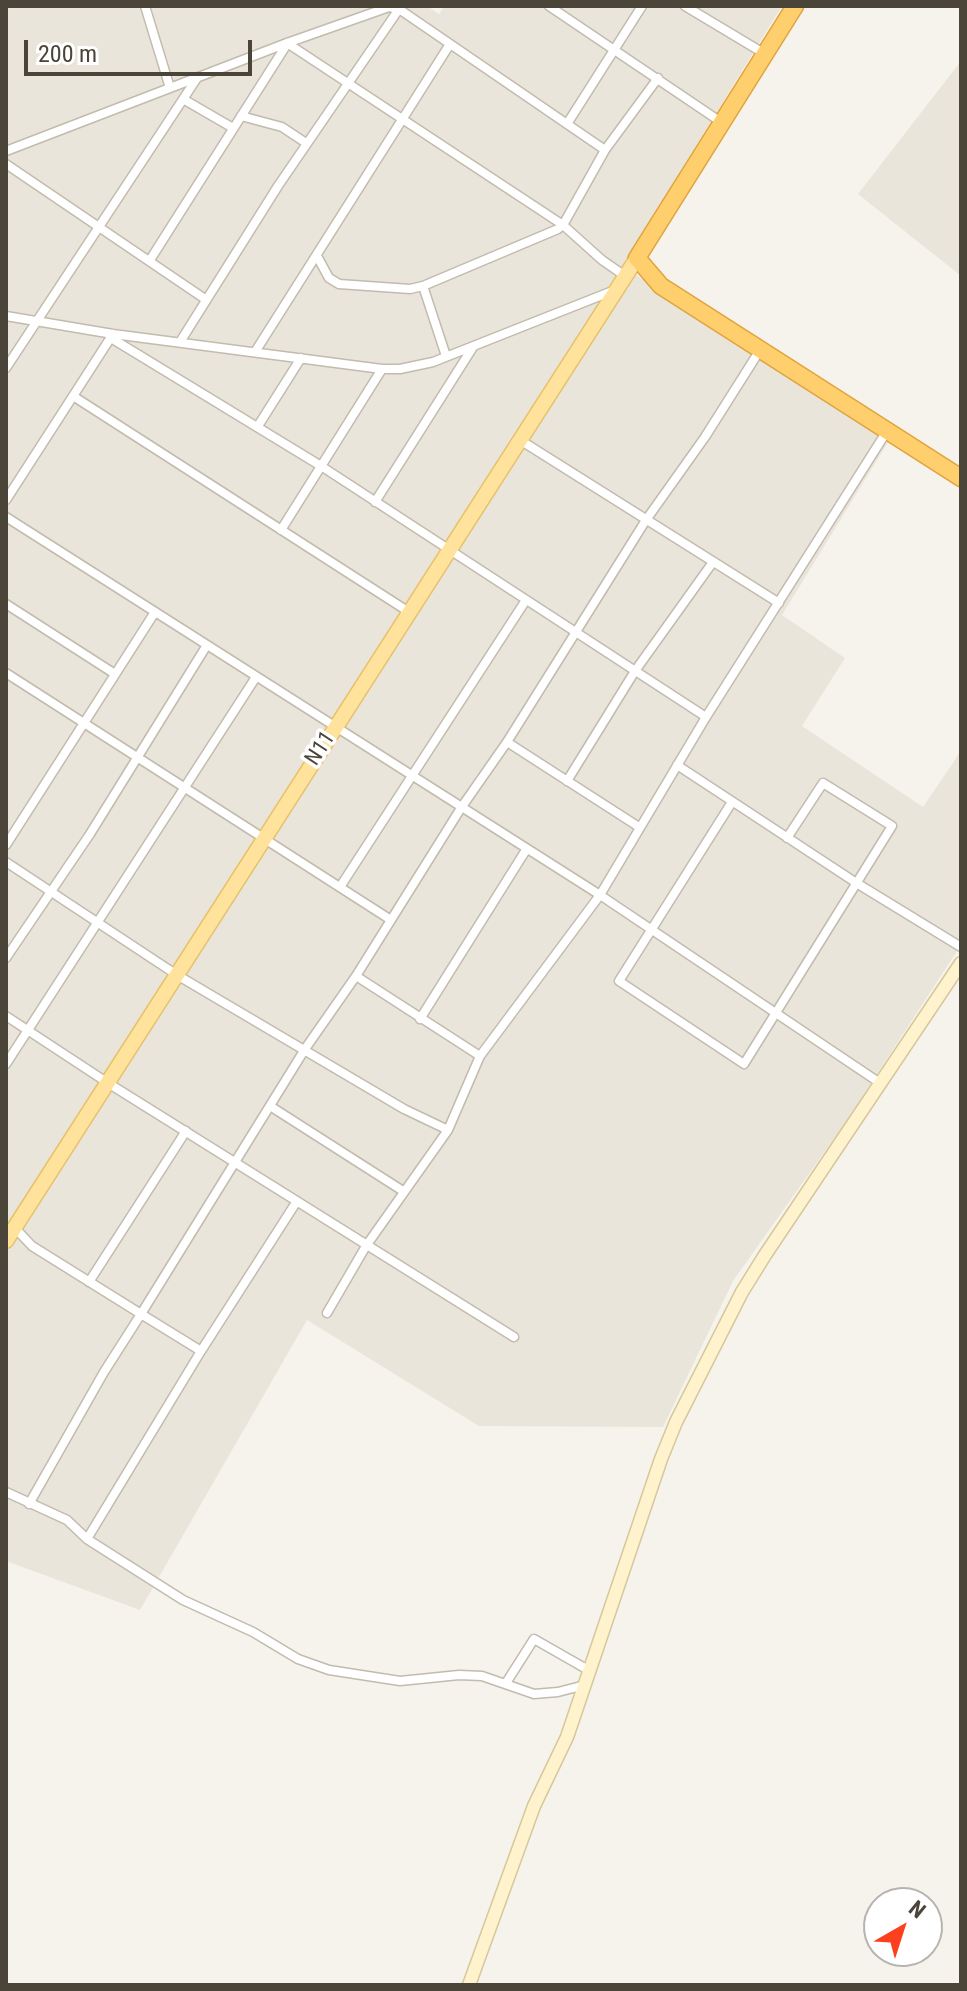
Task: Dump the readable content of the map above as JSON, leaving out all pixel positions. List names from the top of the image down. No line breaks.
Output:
{"streets":{"main road":["N11"]},"scale_bar":"200 m","north":"top right"}
